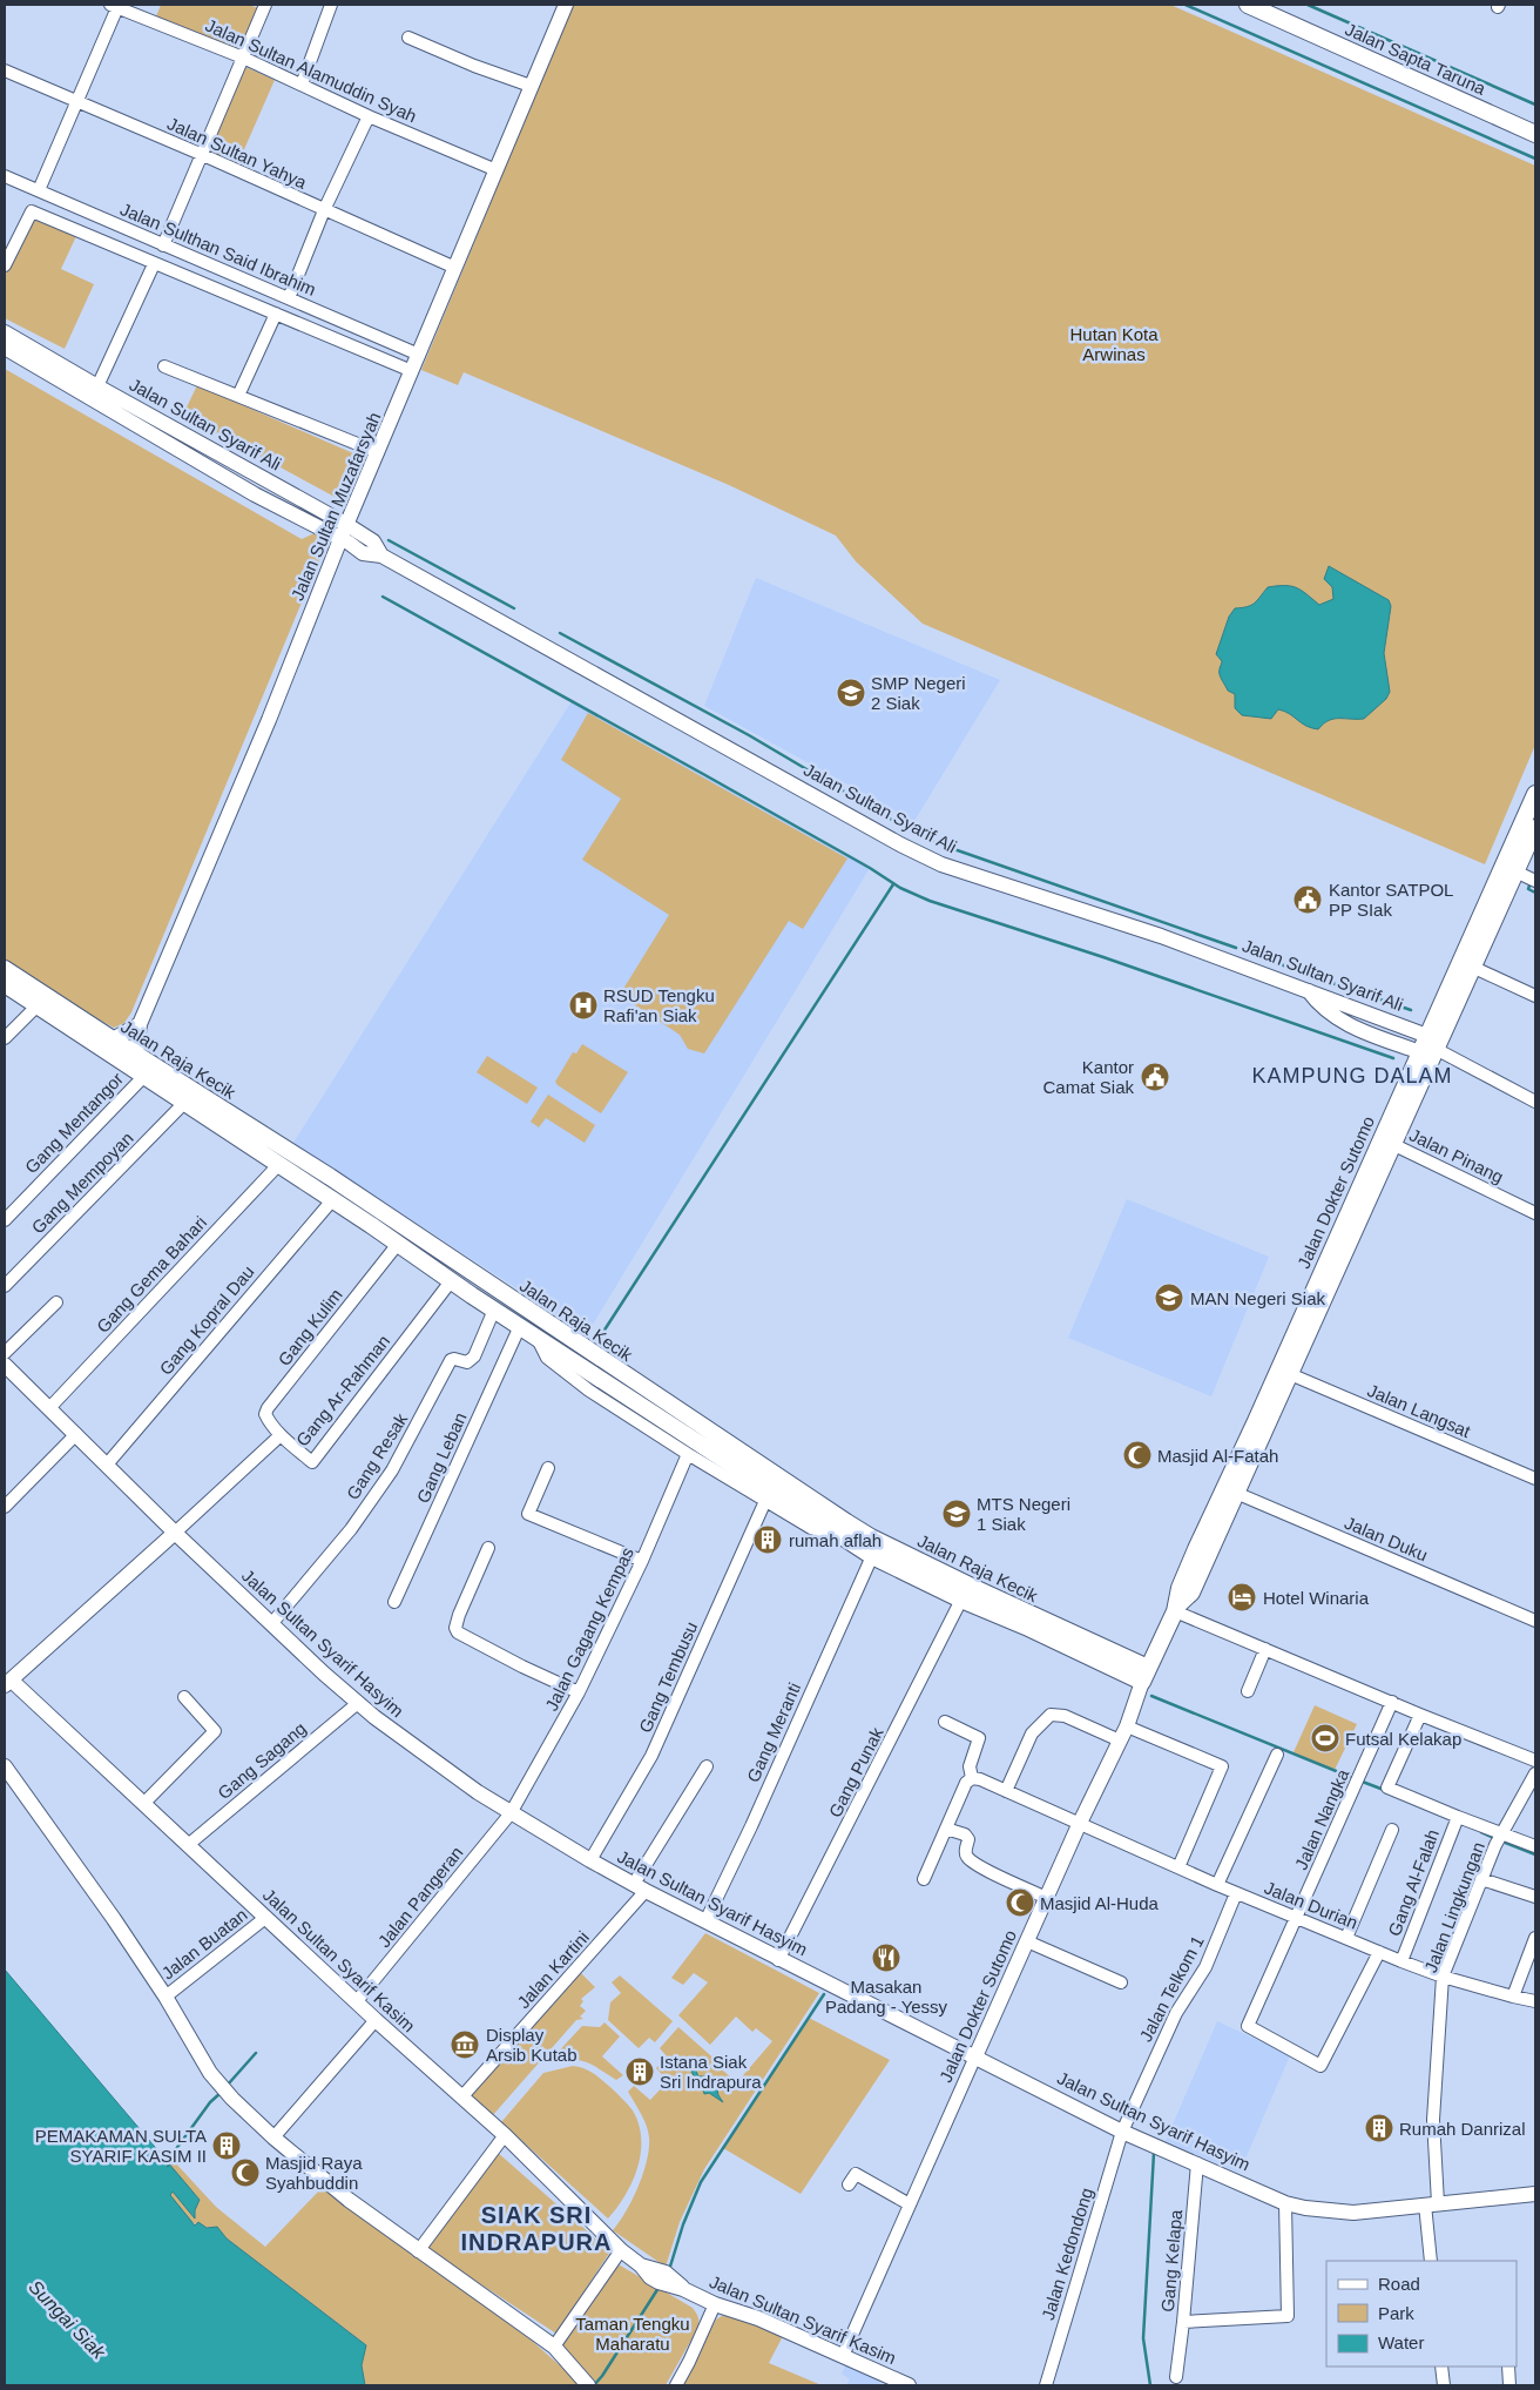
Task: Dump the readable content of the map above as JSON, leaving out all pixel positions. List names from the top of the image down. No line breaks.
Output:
{"streets":{"main road":["Jalan Sapta Taruna","Jalan Raja Kecik","Jalan Dokter Sutomo"],"street":["Jalan Sultan Alamuddin Syah","Jalan Sultan Yahya","Jalan Sulthan Said Ibrahim","Jalan Sultan Syarif Ali","Jalan Sultan Muzafarsyah","Gang Mentangor","Jalan Pinang","Gang Mempoyan","Gang Gema Bahari","Gang Kopral Dau","Gang Kulim","Gang Ar-Rahman","Jalan Langsat","Gang Resak","Gang Leban","Jalan Duku","Jalan Gagang Kempas","Jalan Sultan Syarif Hasyim","Gang Tembusu","Gang Meranti","Gang Sagang","Gang Punak","Jalan Nangka","Gang Al-Falah","Jalan Pangeran","Jalan Durian","Jalan Lingkungan","Jalan Buatan","Jalan Sultan Syarif Kasim","Jalan Kartini","Jalan Telkom 1","Jalan Kedondong","Gang Kelapa"]},"crossings":[["Jalan Sultan Alamuddin Syah","Jalan Sultan Muzafarsyah"],["Jalan Sultan Yahya","Jalan Sultan Muzafarsyah"],["Jalan Sulthan Said Ibrahim","Jalan Sultan Muzafarsyah"],["Jalan Sultan Syarif Ali","Jalan Sultan Muzafarsyah"],["Jalan Sultan Syarif Ali","Jalan Dokter Sutomo"],["Jalan Sultan Muzafarsyah","Jalan Raja Kecik"],["Jalan Raja Kecik","Gang Mentangor"],["Jalan Raja Kecik","Gang Mempoyan"],["Jalan Raja Kecik","Jalan Dokter Sutomo"],["Jalan Raja Kecik","Gang Gema Bahari"],["Jalan Raja Kecik","Gang Kopral Dau"],["Jalan Raja Kecik","Gang Kulim"],["Jalan Raja Kecik","Gang Ar-Rahman"],["Jalan Raja Kecik","Gang Resak"],["Jalan Raja Kecik","Gang Leban"],["Jalan Raja Kecik","Gang Meranti"],["Jalan Raja Kecik","Gang Punak"],["Jalan Pinang","Jalan Dokter Sutomo"],["Jalan Dokter Sutomo","Jalan Langsat"],["Jalan Dokter Sutomo","Jalan Duku"],["Jalan Dokter Sutomo","Jalan Sultan Syarif Hasyim"],["Jalan Dokter Sutomo","Jalan Durian"],["Jalan Dokter Sutomo","Jalan Sultan Syarif Kasim"],["Gang Gema Bahari","Jalan Sultan Syarif Hasyim"],["Gang Kopral Dau","Jalan Sultan Syarif Hasyim"],["Gang Kulim","Gang Ar-Rahman"],["Gang Ar-Rahman","Jalan Sultan Syarif Hasyim"],["Gang Resak","Jalan Sultan Syarif Hasyim"],["Jalan Gagang Kempas","Jalan Sultan Syarif Hasyim"],["Jalan Gagang Kempas","Jalan Pangeran"],["Jalan Sultan Syarif Hasyim","Gang Tembusu"],["Jalan Sultan Syarif Hasyim","Gang Meranti"],["Jalan Sultan Syarif Hasyim","Gang Sagang"],["Jalan Sultan Syarif Hasyim","Gang Punak"],["Jalan Sultan Syarif Hasyim","Jalan Pangeran"],["Jalan Sultan Syarif Hasyim","Jalan Lingkungan"],["Jalan Sultan Syarif Hasyim","Jalan Kartini"],["Jalan Sultan Syarif Hasyim","Jalan Telkom 1"],["Jalan Sultan Syarif Hasyim","Jalan Kedondong"],["Jalan Sultan Syarif Hasyim","Gang Kelapa"],["Gang Sagang","Jalan Sultan Syarif Kasim"],["Jalan Nangka","Jalan Durian"],["Gang Al-Falah","Jalan Durian"],["Jalan Pangeran","Jalan Sultan Syarif Kasim"],["Jalan Durian","Jalan Lingkungan"],["Jalan Durian","Jalan Telkom 1"],["Jalan Buatan","Jalan Sultan Syarif Kasim"],["Jalan Sultan Syarif Kasim","Jalan Kartini"],["Jalan Telkom 1","Jalan Kedondong"]],"districts":["KAMPUNG DALAM","SIAK SRI INDRAPURA"],"water":["Sungai Siak"],"parks":["Hutan Kota Arwinas","Taman Tengku Maharatu"],"places":{"school or university":["SMP Negeri 2 Siak","MAN Negeri Siak","MTS Negeri 1 Siak"],"public building":["Kantor SATPOL PP SIak","Kantor Camat Siak"],"hospital":["RSUD Tengku Rafi'an Siak"],"mosque":["Masjid Al-Fatah","Masjid Al-Huda","Masjid Raya Syahbuddin"],"building":["rumah aflah","Istana Siak Sri Indrapura","Rumah Danrizal","PEMAKAMAN SULTA SYARIF KASIM II"],"hotel":["Hotel Winaria"],"sports":["Futsal Kelakap"],"restaurant":["Masakan Padang - Yessy"],"museum":["Display Arsib Kutab"]},"legend":["Road","Park","Water"]}
